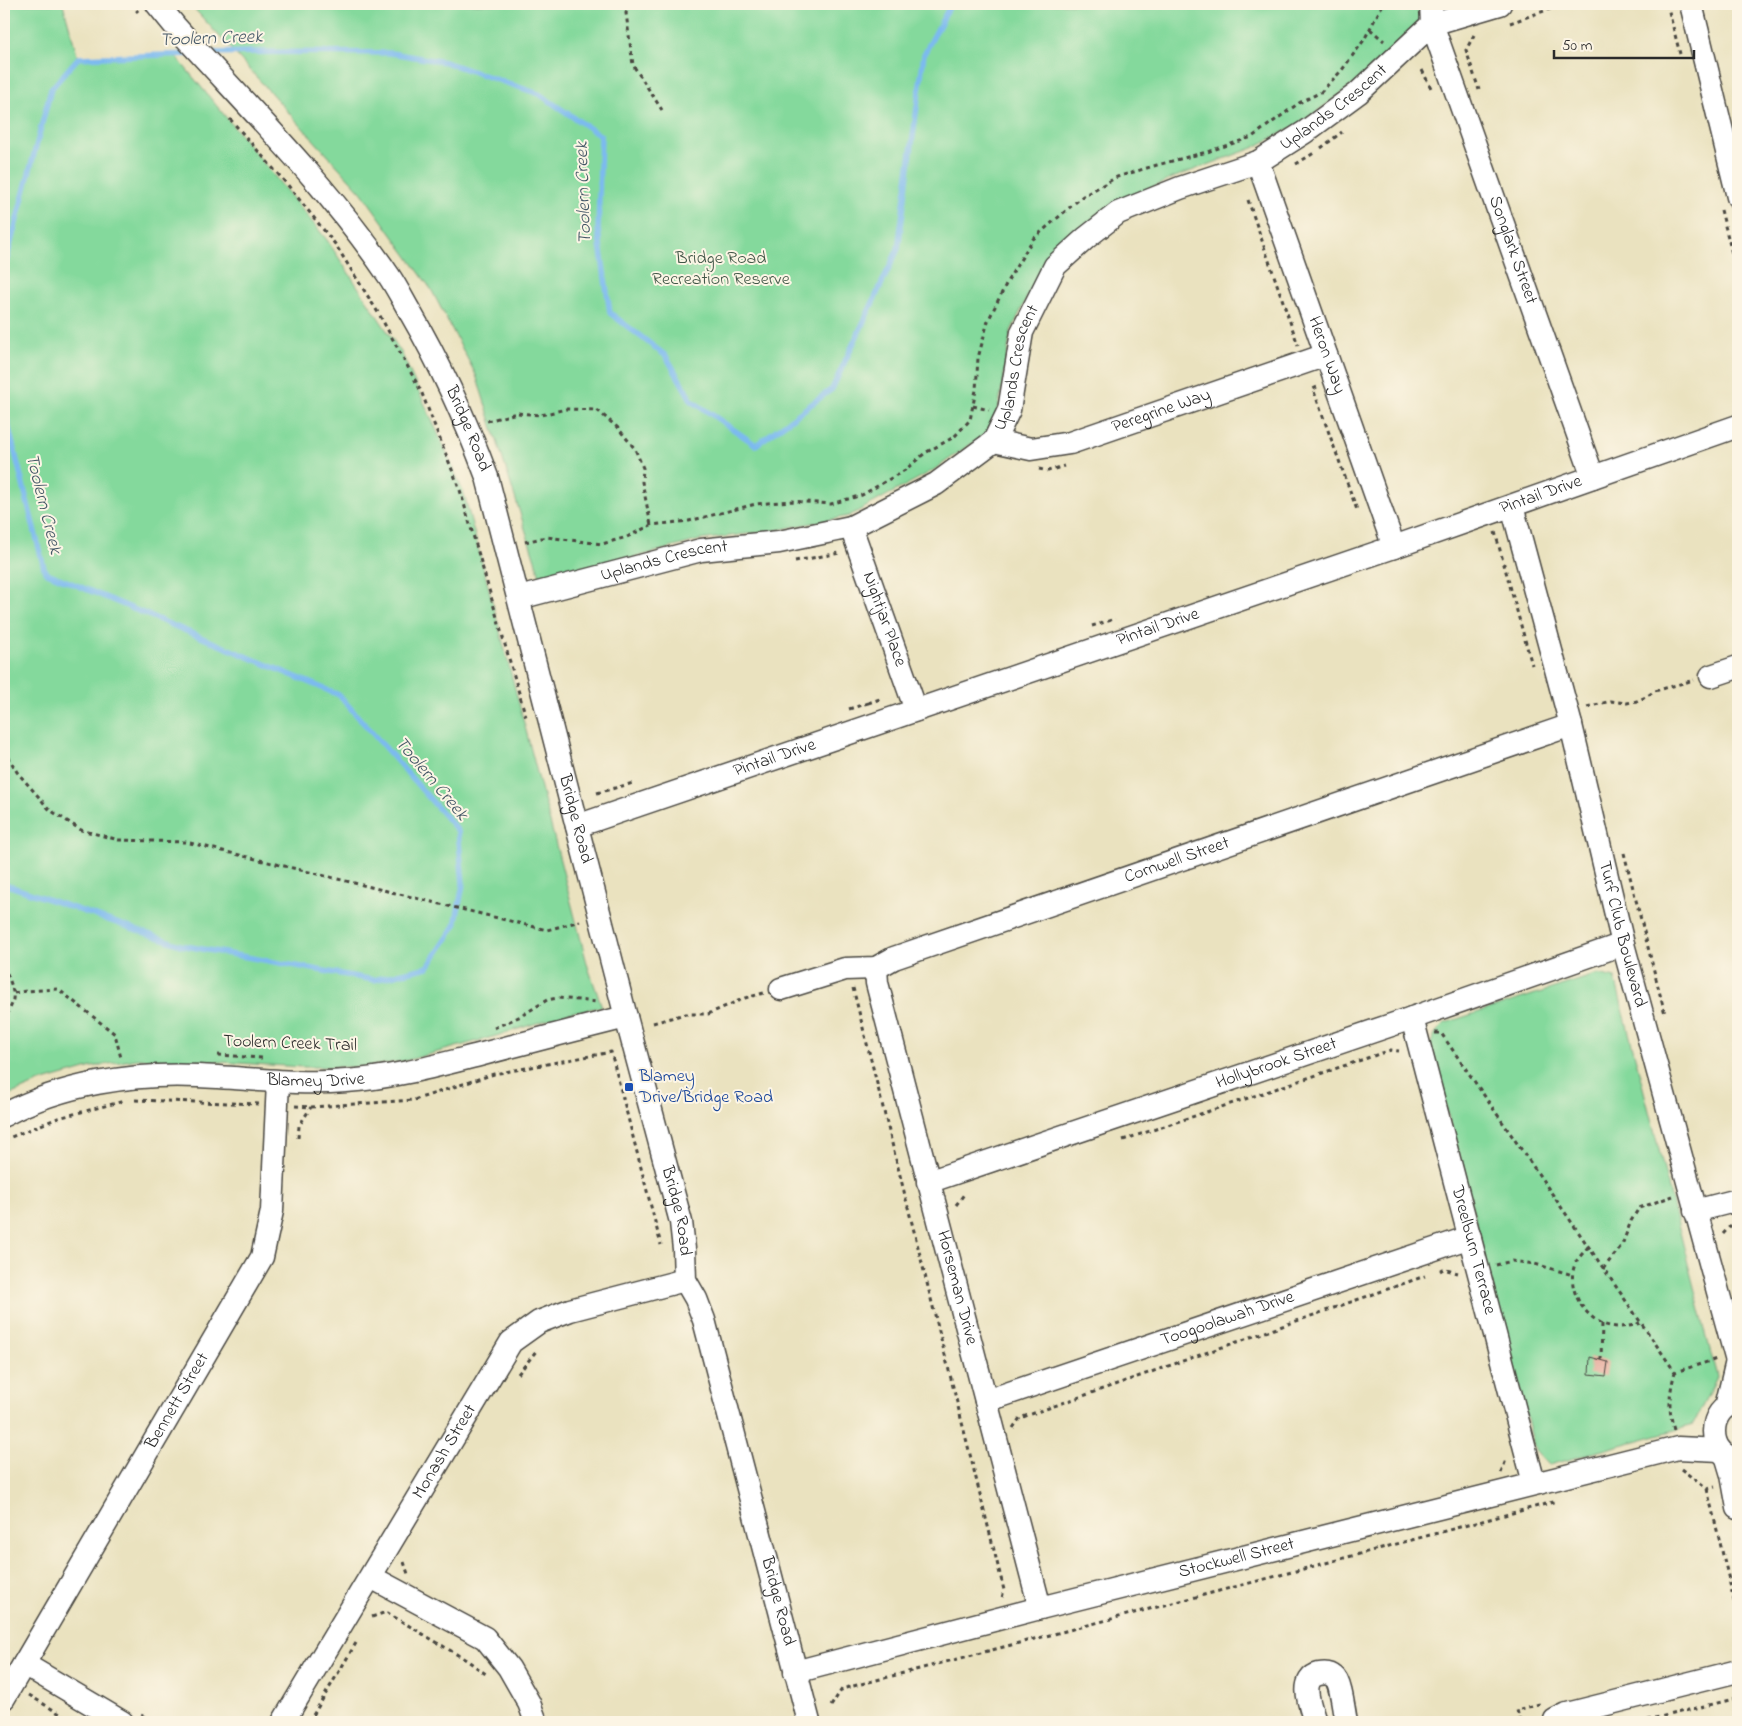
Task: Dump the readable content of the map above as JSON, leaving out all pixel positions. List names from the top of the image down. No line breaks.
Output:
{"streets":{"street":["Uplands Crescent","Songlark Street","Heron Way","Peregrine Way","Bridge Road","Pintail Drive","Nightjar Place","Cornwell Street","Turf Club Boulevard","Hollybrook Street","Blamey Drive","Dreelburn Terrace","Horseman Drive","Toogoolawah Drive","Bennett Street","Monash Street","Stockwell Street"],"path":["Toolern Creek Trail"]},"crossings":[["Uplands Crescent","Songlark Street"],["Uplands Crescent","Heron Way"],["Uplands Crescent","Peregrine Way"],["Uplands Crescent","Bridge Road"],["Uplands Crescent","Nightjar Place"],["Songlark Street","Pintail Drive"],["Heron Way","Peregrine Way"],["Heron Way","Pintail Drive"],["Bridge Road","Pintail Drive"],["Bridge Road","Blamey Drive"],["Bridge Road","Monash Street"],["Bridge Road","Stockwell Street"],["Pintail Drive","Nightjar Place"],["Pintail Drive","Turf Club Boulevard"],["Cornwell Street","Turf Club Boulevard"],["Cornwell Street","Horseman Drive"],["Turf Club Boulevard","Hollybrook Street"],["Turf Club Boulevard","Stockwell Street"],["Hollybrook Street","Dreelburn Terrace"],["Hollybrook Street","Horseman Drive"],["Blamey Drive","Bennett Street"],["Dreelburn Terrace","Toogoolawah Drive"],["Dreelburn Terrace","Stockwell Street"],["Horseman Drive","Toogoolawah Drive"],["Horseman Drive","Stockwell Street"]],"water":["Toolern Creek"],"parks":["Bridge Road Recreation Reserve"],"places":{"transit":["Blamey Drive/Bridge Road"]},"scale_bar":"50 m"}
